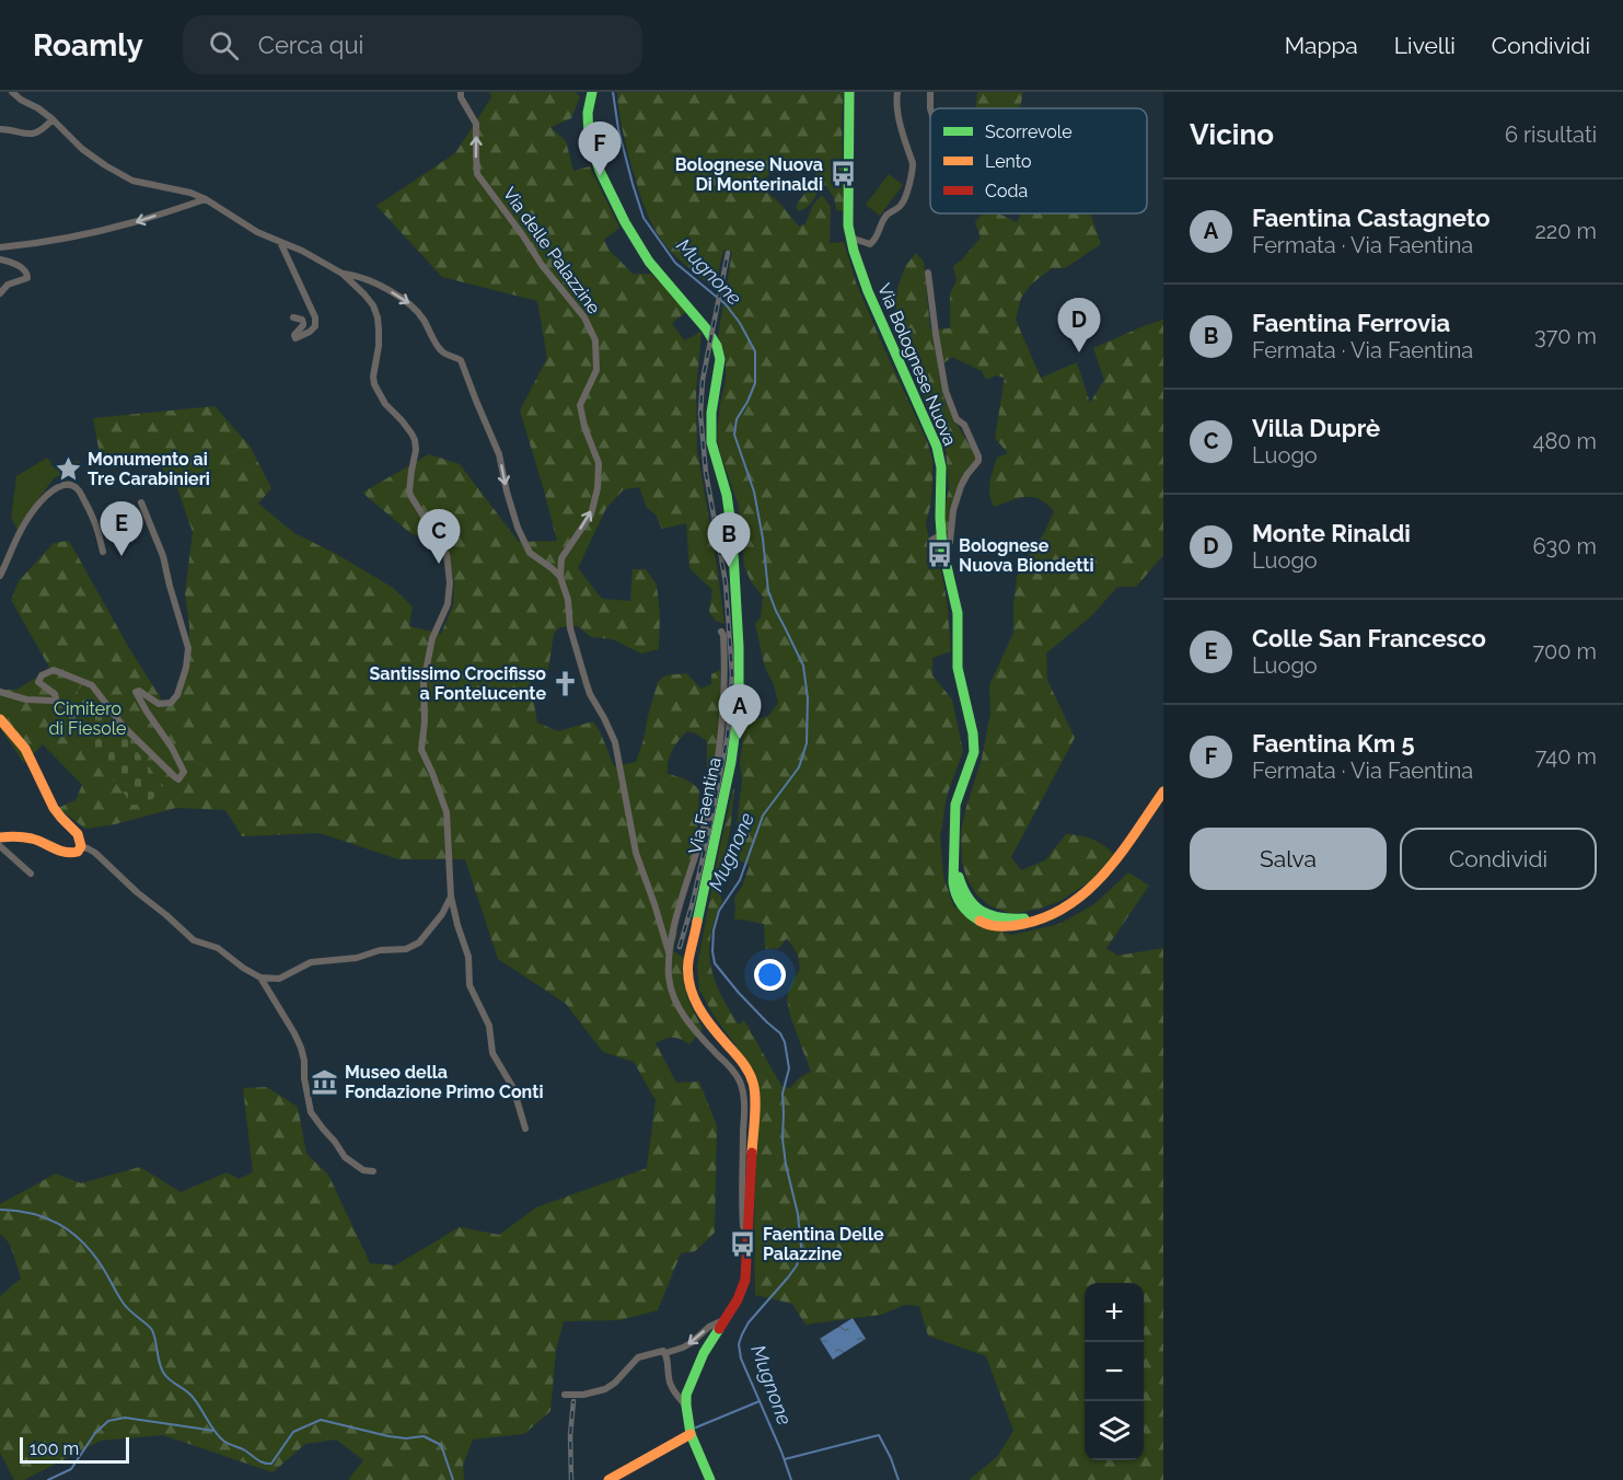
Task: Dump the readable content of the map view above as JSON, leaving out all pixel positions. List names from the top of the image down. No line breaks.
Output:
{"streets":{"main road":["Via Bolognese Nuova","Via Faentina"],"street":["Via delle Palazzine"]},"one_way":["Via delle Palazzine"],"water":["Mugnone"],"parks":["Cimitero di Fiesole"],"places":{"bus stop":["Bolognese Nuova Di Monterinaldi","Bolognese Nuova Biondetti","Faentina Delle Palazzine"],"place":["Monumento ai Tre Carabinieri"],"church":["Santissimo Crocifisso a Fontelucente"],"museum":["Museo della Fondazione Primo Conti"]},"legend":["Scorrevole","Lento","Coda"],"scale_bar":"100 m","page":{"header":"Roamly","search":"Cerca qui","nav":["Mappa","Livelli","Condividi"],"heading":["Vicino","6 risultati"],"pins":["F","D","E","C","B","A"],"list":[{"mark":"A","name":"Faentina Castagneto","note":"Fermata · Via Faentina","value":"220 m"},{"mark":"B","name":"Faentina Ferrovia","note":"Fermata · Via Faentina","value":"370 m"},{"mark":"C","name":"Villa Duprè","note":"Luogo","value":"480 m"},{"mark":"D","name":"Monte Rinaldi","note":"Luogo","value":"630 m"},{"mark":"E","name":"Colle San Francesco","note":"Luogo","value":"700 m"},{"mark":"F","name":"Faentina Km 5","note":"Fermata · Via Faentina","value":"740 m"}],"buttons":["Salva","Condividi"],"map_buttons":["+","−"],"scale":"100 m"}}
